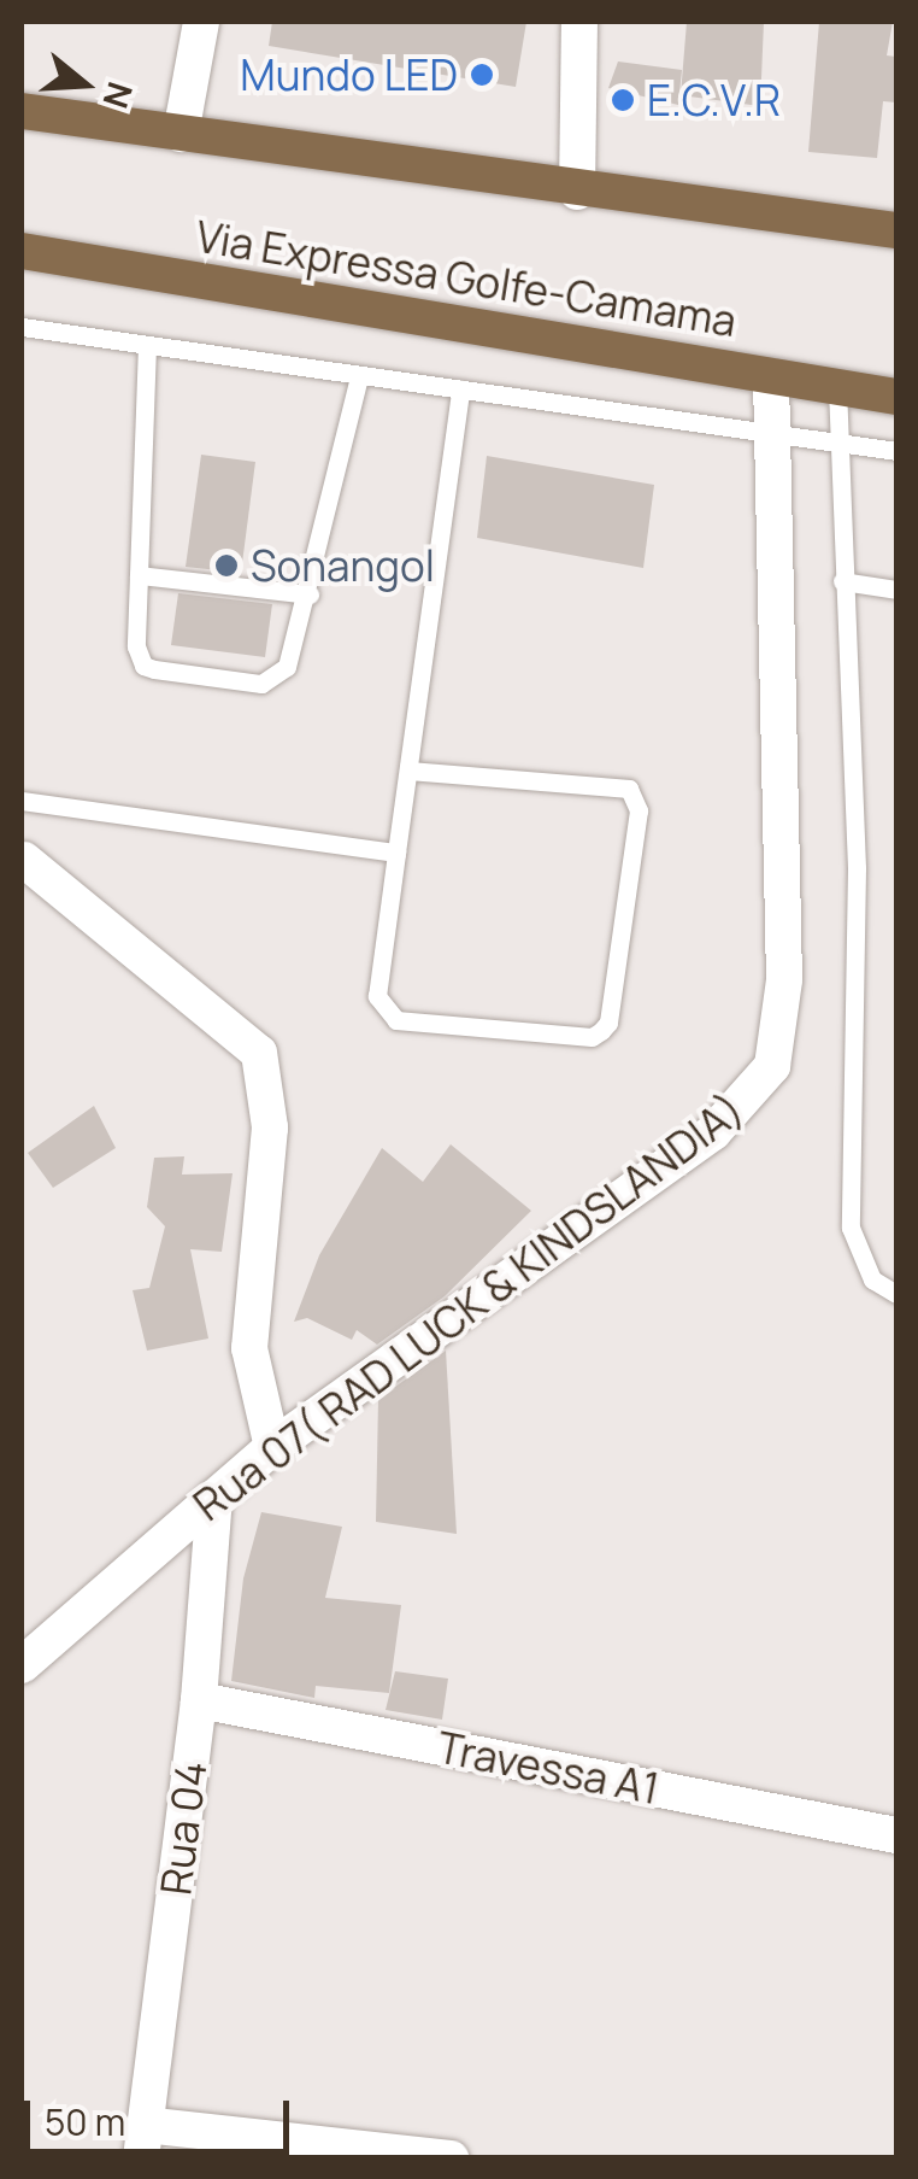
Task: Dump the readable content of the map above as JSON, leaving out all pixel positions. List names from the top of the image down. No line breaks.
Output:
{"streets":{"highway":["Via Expressa Golfe-Camama"],"street":["Rua 07( RAD LUCK & KINDSLANDIA)","Travessa A1","Rua 04"]},"crossings":[["Via Expressa Golfe-Camama","Rua 07( RAD LUCK & KINDSLANDIA)"],["Rua 07( RAD LUCK & KINDSLANDIA)","Rua 04"],["Travessa A1","Rua 04"]],"places":["Mundo LED","E.C.V.R","Sonangol"],"scale_bar":"50 m","north":"right"}
